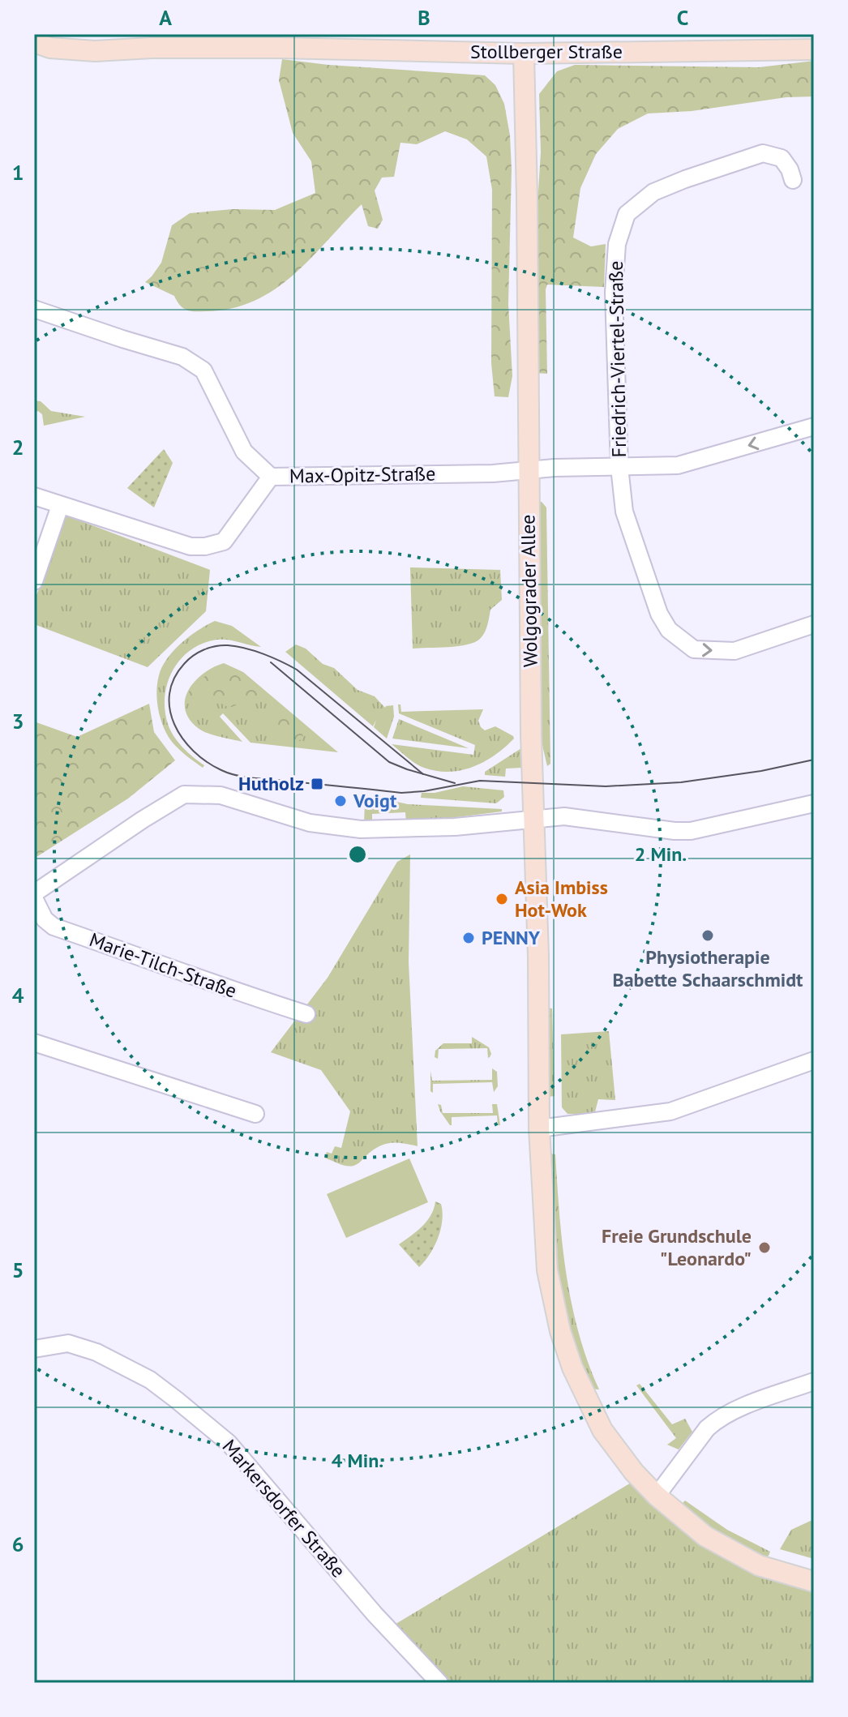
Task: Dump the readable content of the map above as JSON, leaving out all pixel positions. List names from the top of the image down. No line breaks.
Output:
{"streets":{"main road":["Stollberger Straße","Wolgograder Allee"],"street":["Friedrich-Viertel-Straße","Max-Opitz-Straße","Marie-Tilch-Straße","Markersdorfer Straße"]},"crossings":[["Stollberger Straße","Wolgograder Allee"],["Friedrich-Viertel-Straße","Max-Opitz-Straße"],["Friedrich-Viertel-Straße","Wolgograder Allee"],["Max-Opitz-Straße","Wolgograder Allee"]],"places":{"transit":["Hutholz"],"other":["Voigt","Asia Imbiss Hot-Wok","Physiotherapie Babette Schaarschmidt","PENNY","Freie Grundschule \"Leonardo\""]},"grid":{"columns":["A","B","C"],"rows":["1","2","3","4","5","6"]},"rings":["2 Min.","4 Min."]}
